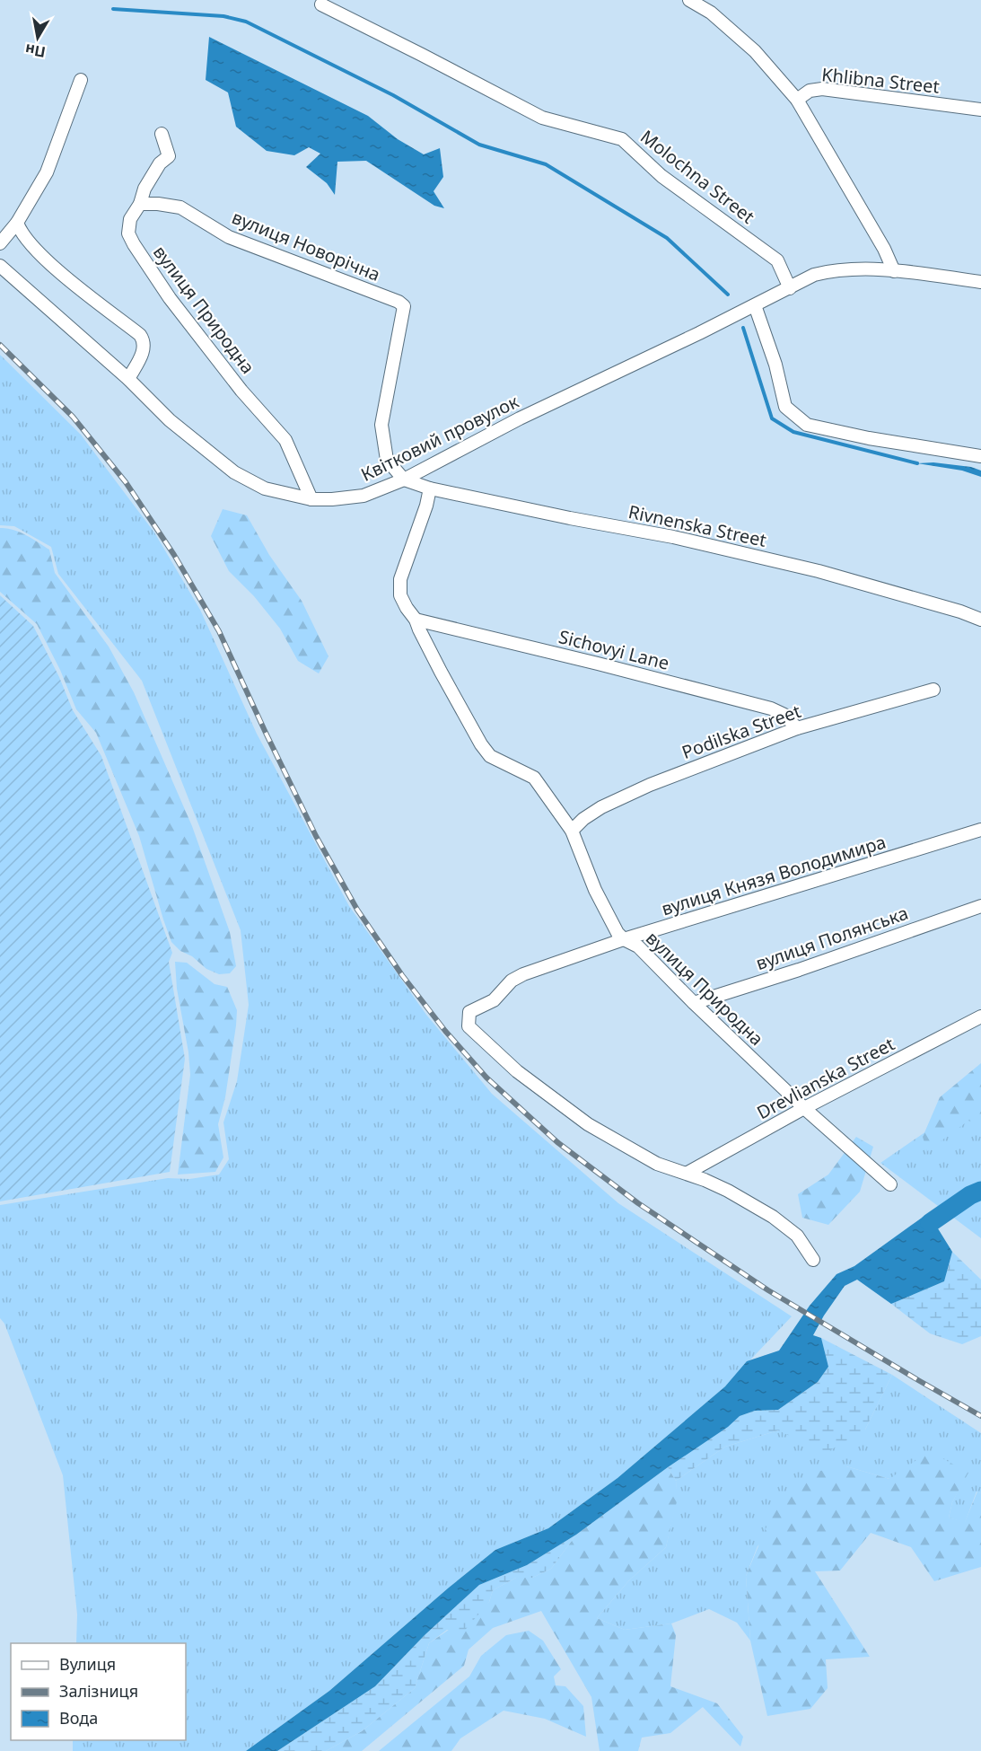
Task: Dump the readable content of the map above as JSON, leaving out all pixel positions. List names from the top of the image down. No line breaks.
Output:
{"streets":{"street":["Khlibna Street","Molochna Street","вулиця Новорічна","вулиця Природна","Квітковий провулок","Rivnenska Street","Sichovyi Lane","Podilska Street","вулиця Князя Володимира","вулиця Полянська","Drevlianska Street"]},"crossings":[["Molochna Street","Квітковий провулок"],["вулиця Новорічна","вулиця Природна"],["вулиця Новорічна","Квітковий провулок"],["вулиця Новорічна","Rivnenska Street"],["вулиця Природна","Квітковий провулок"],["вулиця Природна","Rivnenska Street"],["вулиця Природна","Sichovyi Lane"],["вулиця Природна","Podilska Street"],["вулиця Природна","вулиця Князя Володимира"],["вулиця Природна","вулиця Полянська"],["вулиця Природна","Drevlianska Street"],["Квітковий провулок","Rivnenska Street"],["Sichovyi Lane","Podilska Street"],["вулиця Князя Володимира","Drevlianska Street"]],"legend":["Вулиця","Залізниця","Вода"],"north":"bottom"}
